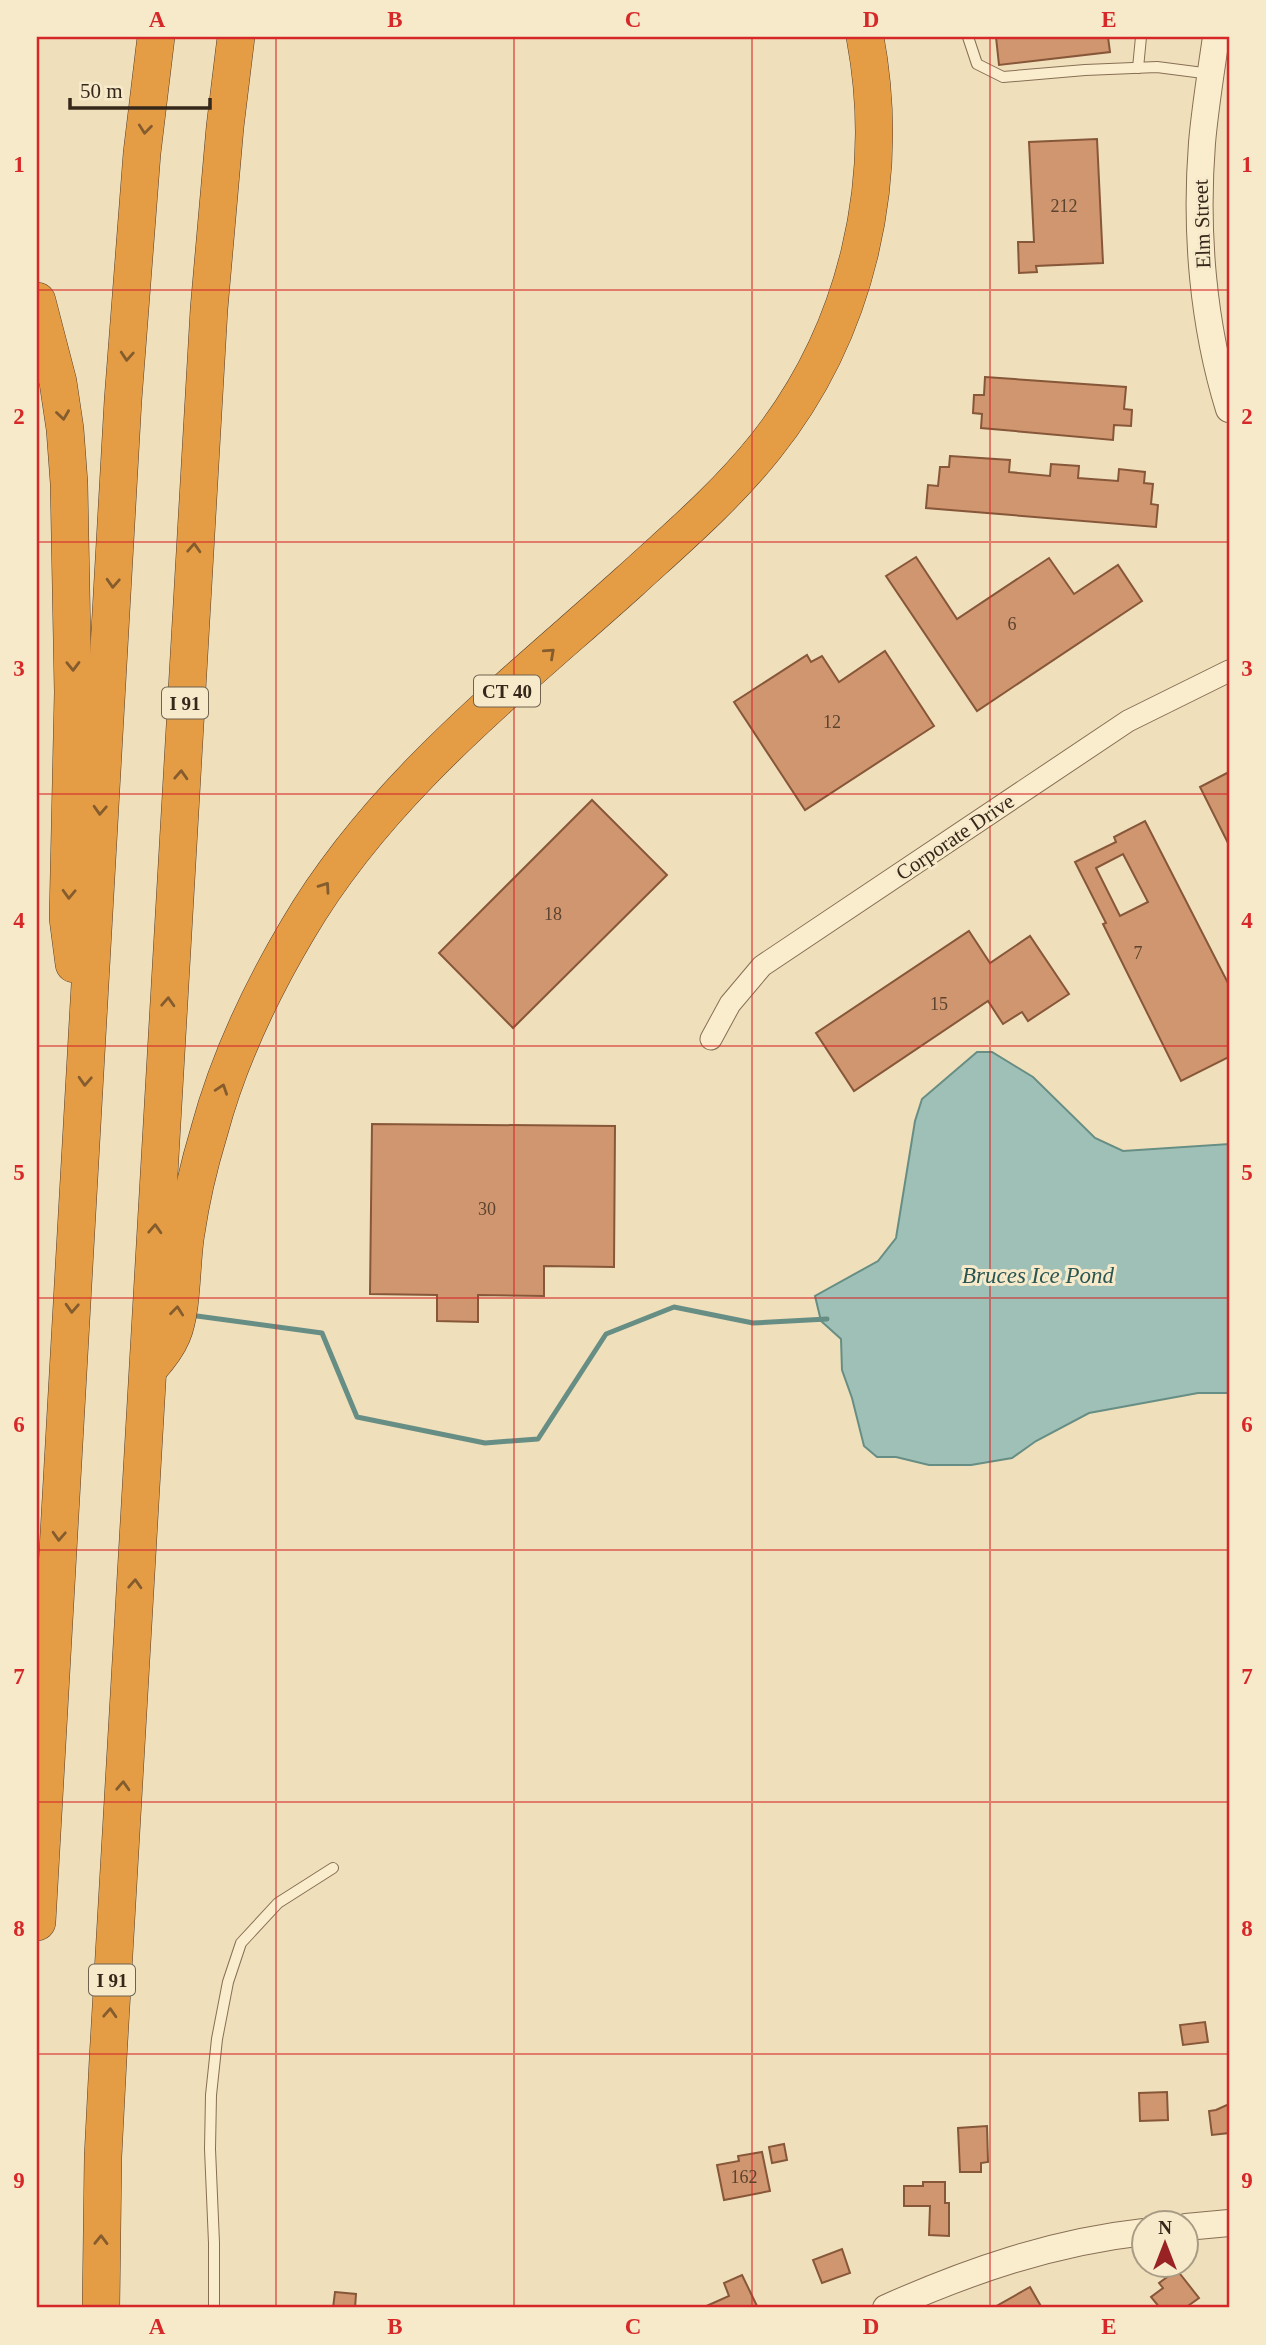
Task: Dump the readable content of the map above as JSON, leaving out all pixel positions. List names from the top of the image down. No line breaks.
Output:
{"streets":{"highway":["CT 40","I 91"],"street":["Elm Street","Corporate Drive"]},"crossings":[["CT 40","I 91"]],"water":["Bruces Ice Pond"],"house_numbers":["212","6","12","18","7","15","30","162"],"scale_bar":"50 m","north":"top","grid":{"columns":["A","B","C","D","E"],"rows":["1","2","3","4","5","6","7","8","9"]}}
